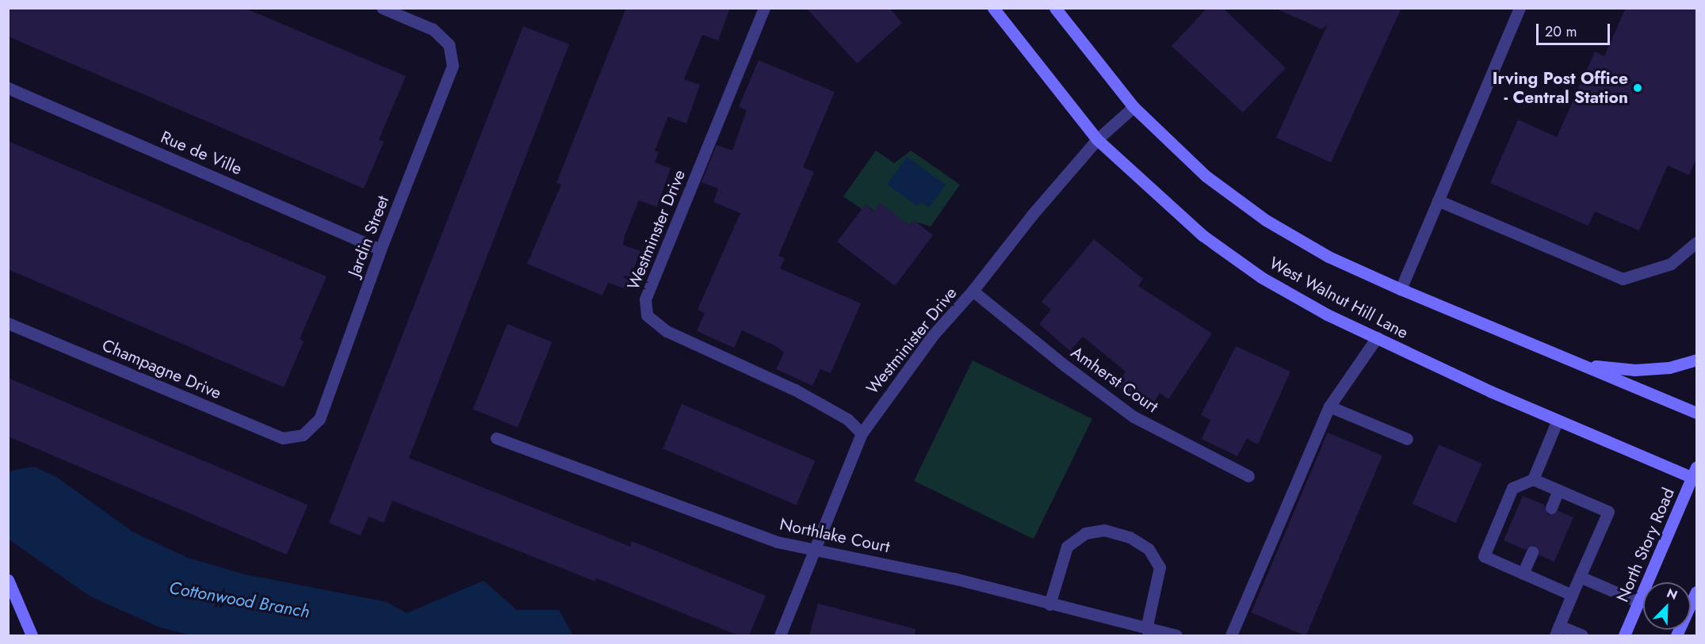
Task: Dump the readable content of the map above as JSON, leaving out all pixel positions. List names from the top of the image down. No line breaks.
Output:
{"streets":{"main road":["West Walnut Hill Lane","North Story Road"],"street":["Rue de Ville","Westminster Drive","Jardin Street","Westminister Drive","Champagne Drive","Amherst Court","Northlake Court"]},"crossings":[["Rue de Ville","Jardin Street"],["Westminster Drive","Westminister Drive"],["Jardin Street","Champagne Drive"],["West Walnut Hill Lane","Westminister Drive"],["West Walnut Hill Lane","North Story Road"],["Westminister Drive","Amherst Court"],["Westminister Drive","Northlake Court"]],"water":["Cottonwood Branch"],"places":["Irving Post Office - Central Station"],"scale_bar":"20 m","north":"top right"}
